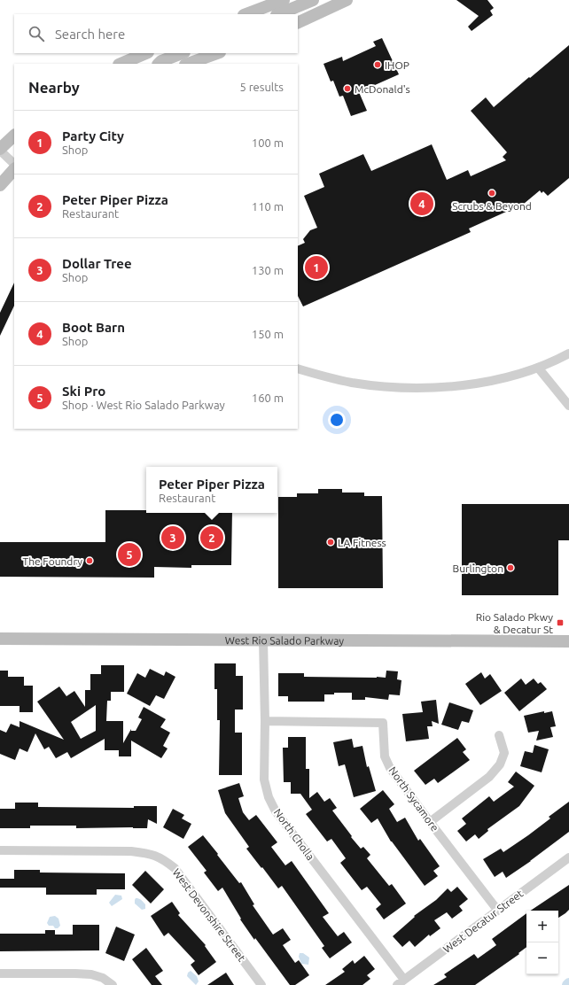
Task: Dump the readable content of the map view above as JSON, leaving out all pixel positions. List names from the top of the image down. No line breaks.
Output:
{"streets":{"main road":["West Rio Salado Parkway"],"street":["North Sycamore","North Cholla","West Devonshire Street","West Decatur Street"]},"crossings":[["West Rio Salado Parkway","North Cholla"],["North Sycamore","North Cholla"],["North Sycamore","West Decatur Street"],["North Cholla","West Decatur Street"]],"places":{"other":["IHOP","McDonald's","Scrubs & Beyond","LA Fitness","The Foundry","Burlington"],"transit":["Rio Salado Pkwy & Decatur St"]},"page":{"search":"Search here","heading":["Nearby","5 results"],"list":[{"mark":"1","name":"Party City","note":"Shop","value":"100 m"},{"mark":"2","name":"Peter Piper Pizza","note":"Restaurant","value":"110 m"},{"mark":"3","name":"Dollar Tree","note":"Shop","value":"130 m"},{"mark":"4","name":"Boot Barn","note":"Shop","value":"150 m"},{"mark":"5","name":"Ski Pro","note":"Shop · West Rio Salado Parkway","value":"160 m"}],"pins":["4","1","2","3","5"],"popup":["Peter Piper Pizza","Restaurant"],"map_buttons":["+","−"]}}
